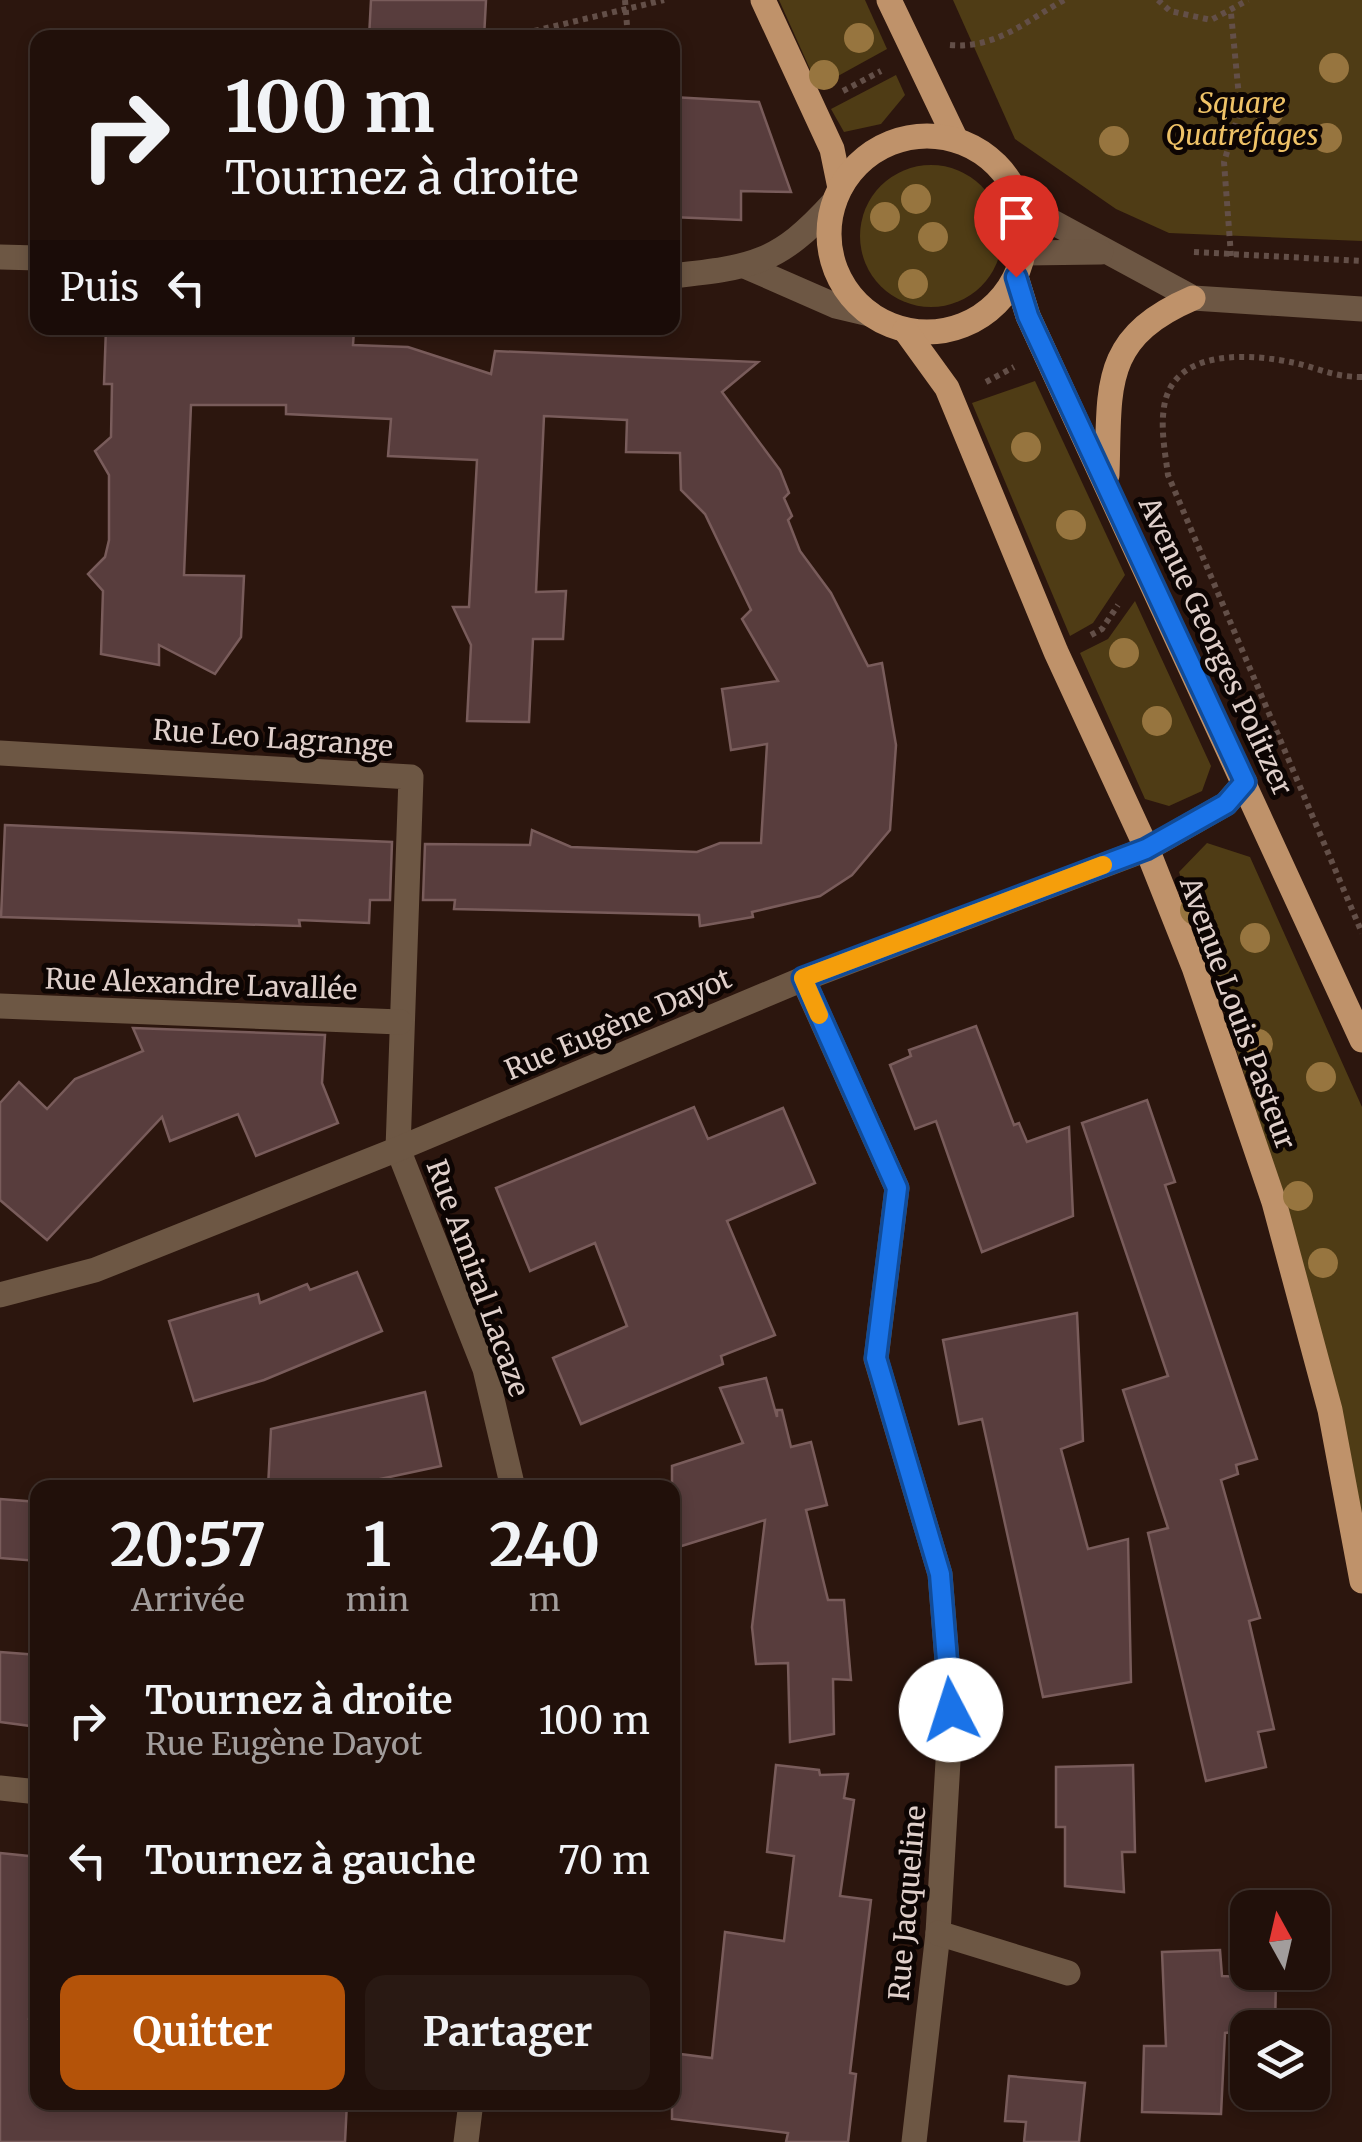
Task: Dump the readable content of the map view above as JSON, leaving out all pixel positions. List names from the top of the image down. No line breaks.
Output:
{"streets":{"main road":["Avenue Georges Politzer","Avenue Louis Pasteur"],"street":["Rue Leo Lagrange","Rue Alexandre Lavallée","Rue Eugène Dayot","Rue Amiral Lacaze","Rue Jacqueline"]},"crossings":[["Avenue Georges Politzer","Avenue Louis Pasteur"],["Avenue Georges Politzer","Rue Eugène Dayot"],["Rue Leo Lagrange","Rue Alexandre Lavallée"],["Rue Leo Lagrange","Rue Eugène Dayot"],["Rue Leo Lagrange","Rue Amiral Lacaze"],["Avenue Louis Pasteur","Rue Eugène Dayot"],["Rue Eugène Dayot","Rue Amiral Lacaze"],["Rue Eugène Dayot","Rue Jacqueline"]],"parks":["Square Quatrefages"],"north":"top","page":{"turn":["100 m","Tournez à droite"],"then":"Puis","eta":["20:57","Arrivée","1","min","240","m"],"list":[{"name":"Tournez à droite","note":"Rue Eugène Dayot","value":"100 m"},{"name":"Tournez à gauche","value":"70 m"}],"buttons":["Quitter","Partager"]}}
